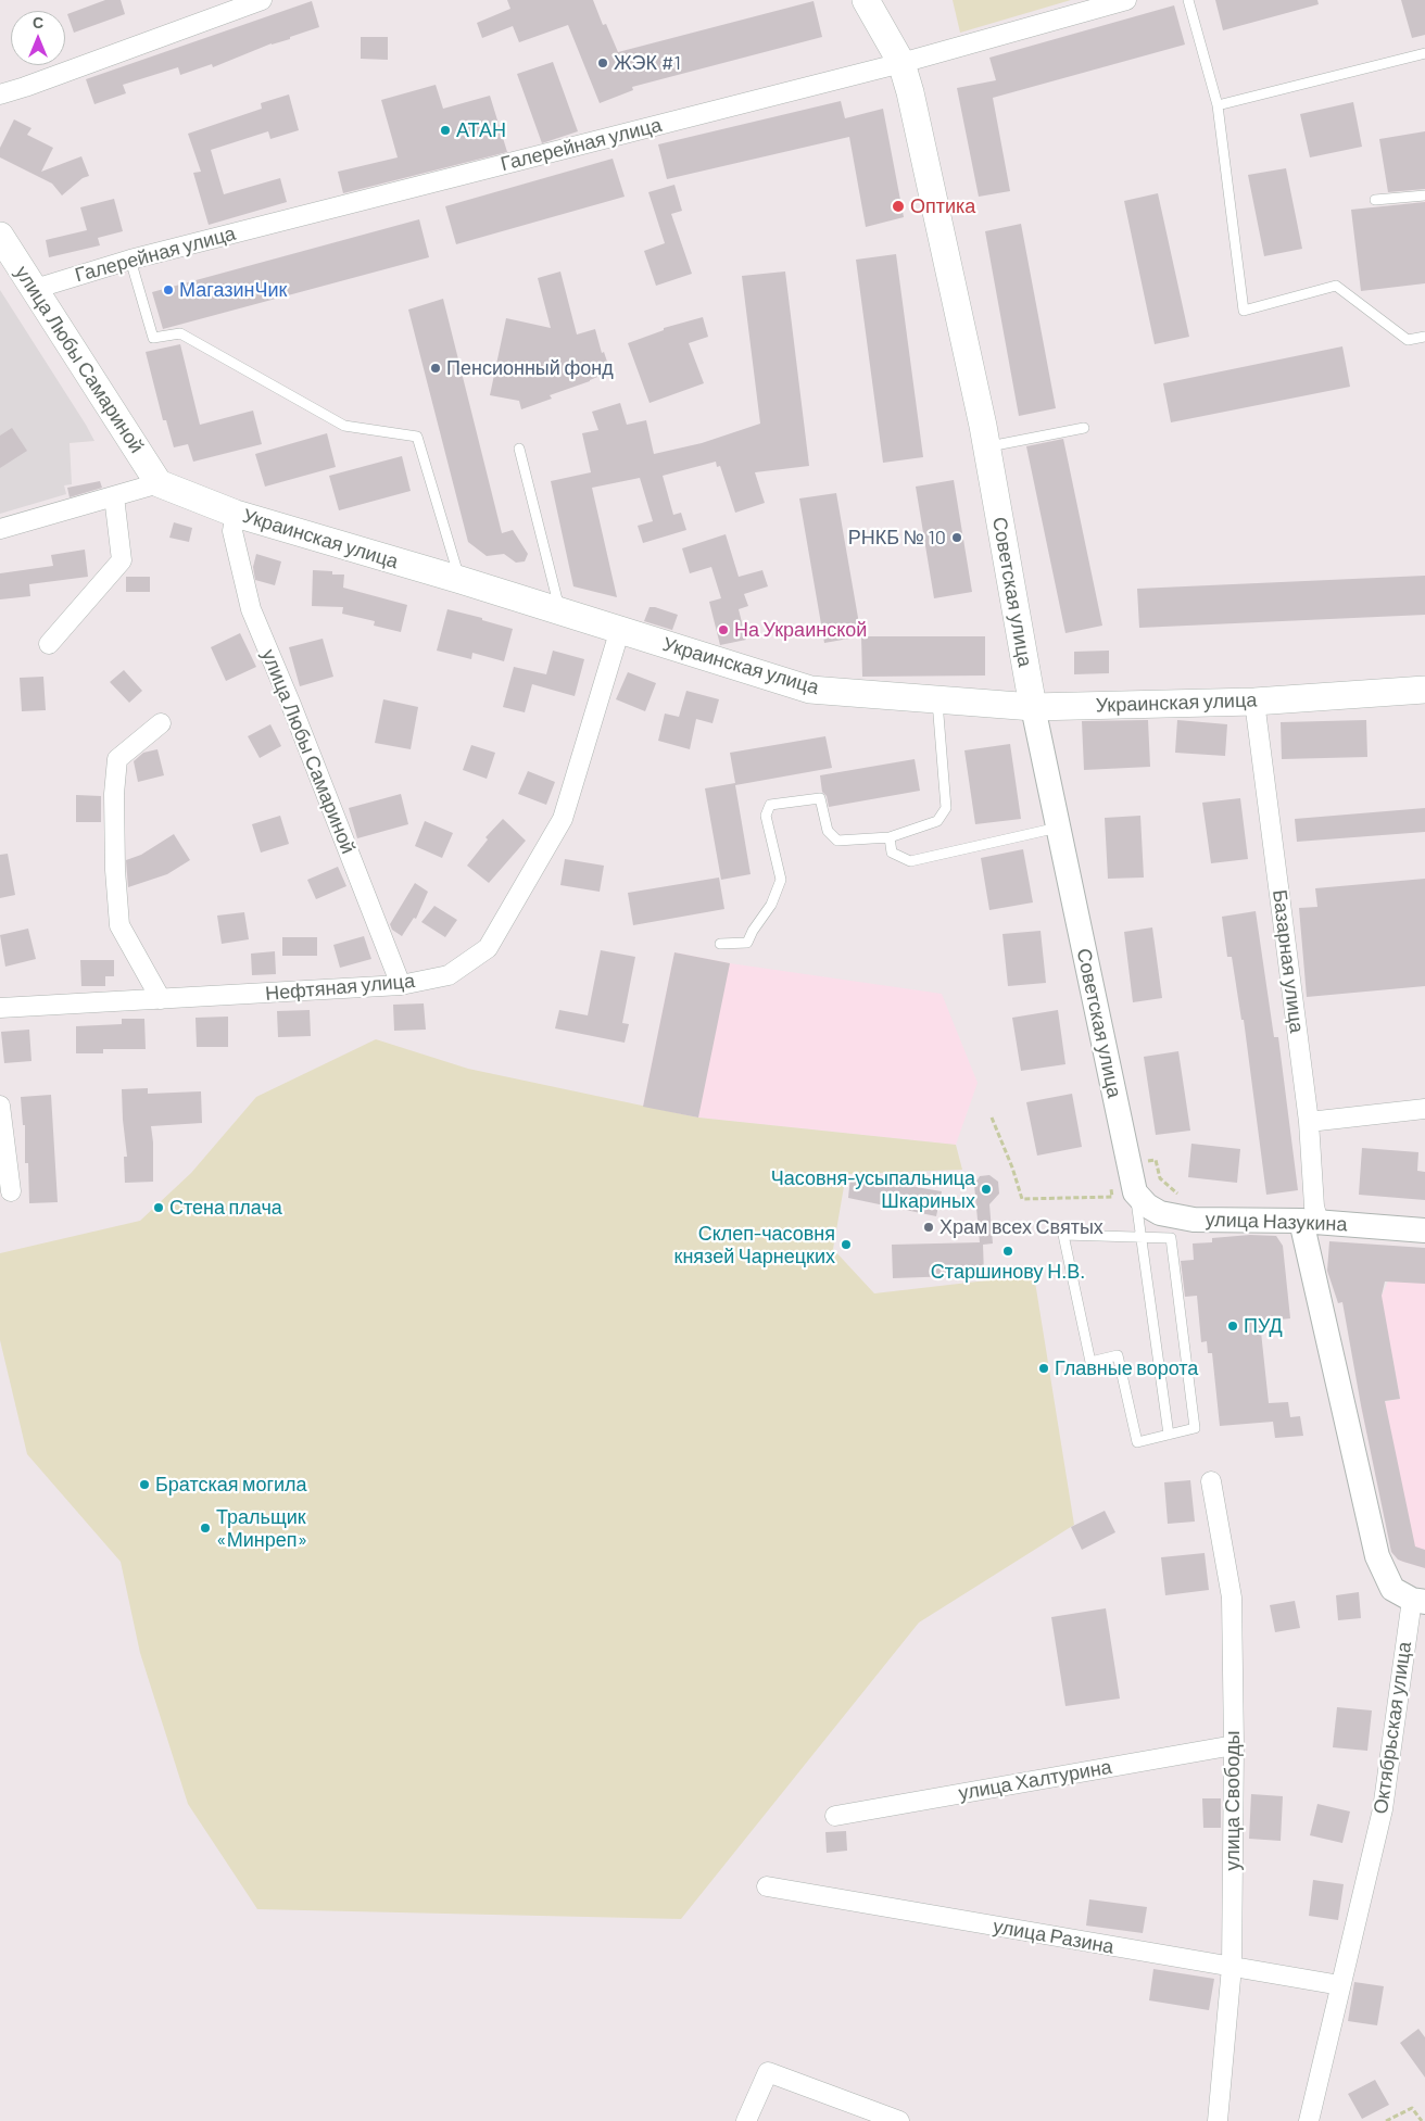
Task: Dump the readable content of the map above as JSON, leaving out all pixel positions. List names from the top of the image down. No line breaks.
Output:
{"streets":{"main road":["улица Любы Самариной","Украинская улица","Советская улица"],"street":["Галерейная улица","Базарная улица","Нефтяная улица","улица Назукина","Октябрьская улица","улица Халтурина","улица Свободы","улица Разина"]},"crossings":[["Галерейная улица","улица Любы Самариной"],["Галерейная улица","Советская улица"],["улица Любы Самариной","Украинская улица"],["улица Любы Самариной","Нефтяная улица"],["Украинская улица","Советская улица"],["Украинская улица","Базарная улица"],["Украинская улица","Нефтяная улица"],["Советская улица","улица Назукина"],["Базарная улица","улица Назукина"],["Базарная улица","Октябрьская улица"],["улица Назукина","Октябрьская улица"],["Октябрьская улица","улица Разина"],["улица Халтурина","улица Свободы"],["улица Свободы","улица Разина"]],"places":["ЖЭК #1","АТАН","Оптика","МагазинЧик","Пенсионный фонд","РНКБ № 10","На Украинской","Часовня-усыпальница Шкариных","Стена плача","Храм всех Святых","Склеп-часовня князей Чарнецких","Старшинову Н.В.","ПУД","Главные ворота","Братская могила","Тральщик «Минреп»"],"north":"top"}
